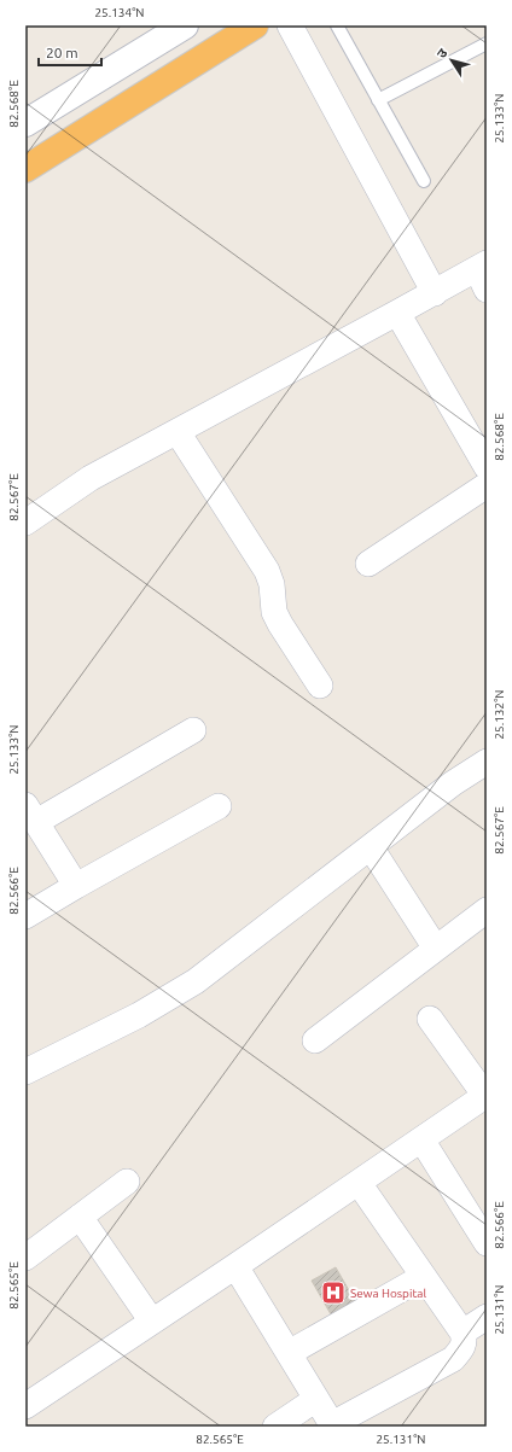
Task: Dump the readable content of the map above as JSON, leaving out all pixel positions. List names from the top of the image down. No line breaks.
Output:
{"places":{"hospital":["Sewa Hospital"]},"scale_bar":"20 m","north":"top left","coordinates":["25.134°N","82.568°E","25.133°N","82.567°E","25.132°N","82.566°E","82.565°E","25.131°N"]}
